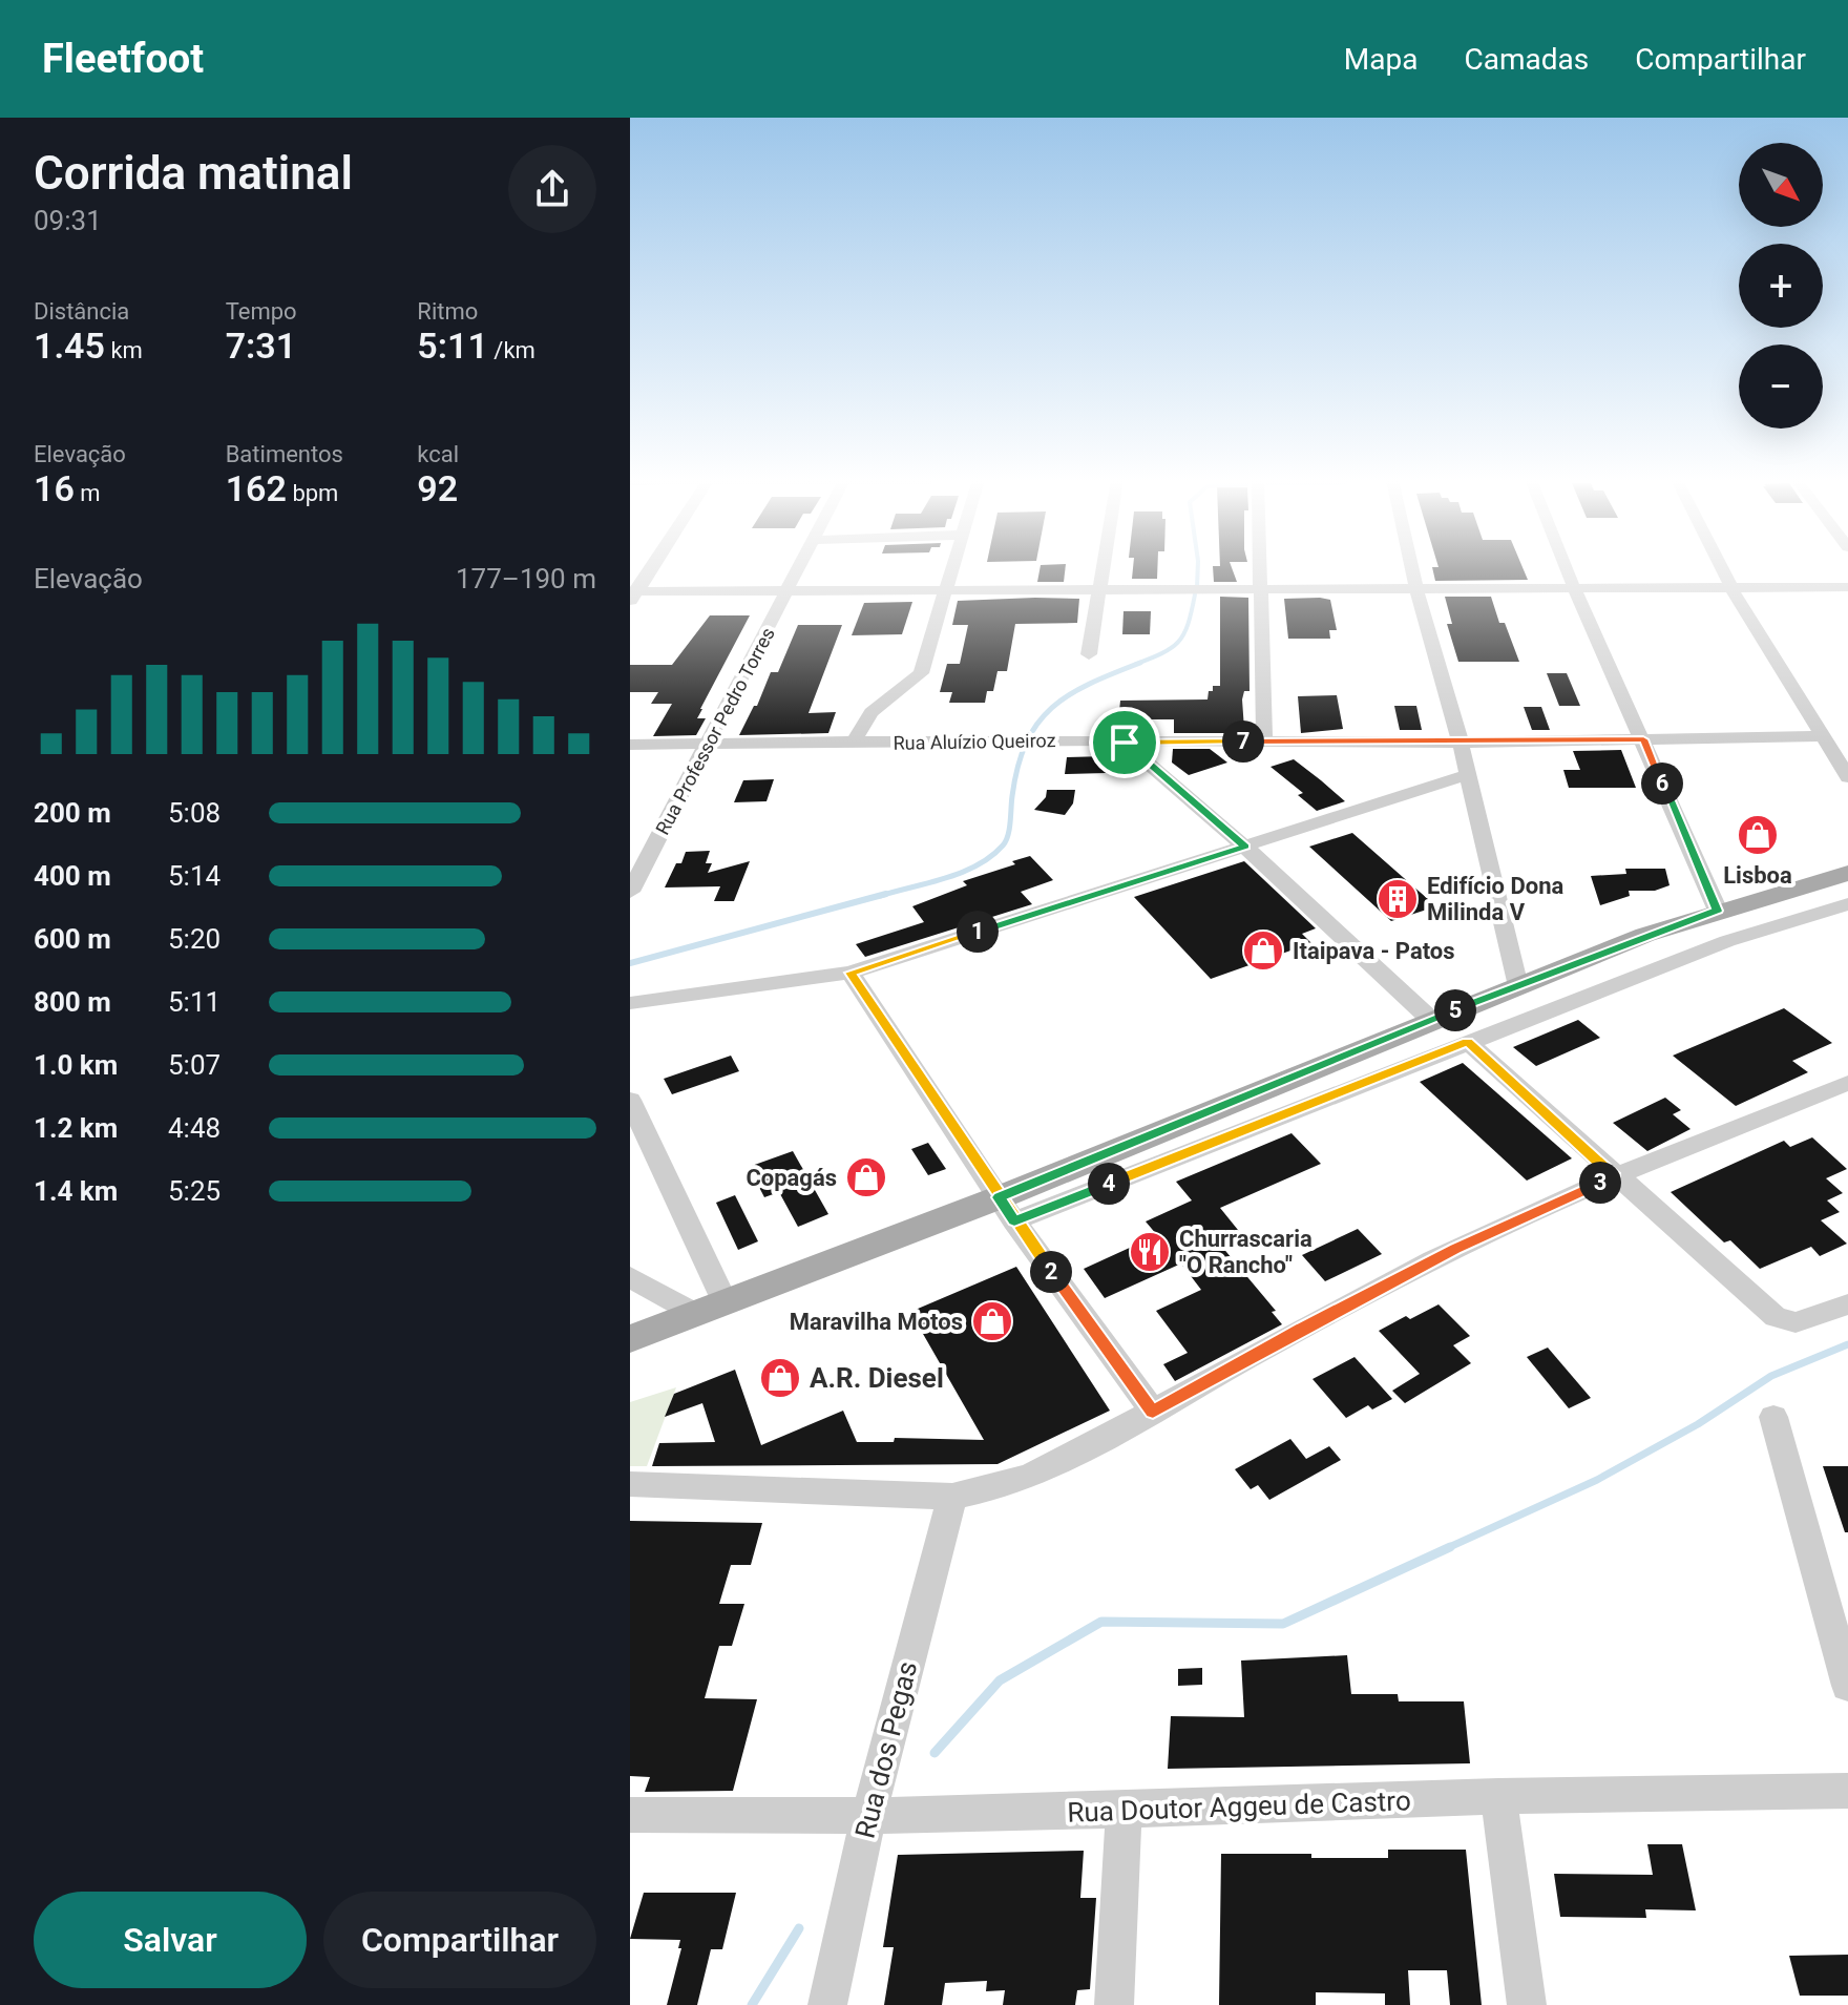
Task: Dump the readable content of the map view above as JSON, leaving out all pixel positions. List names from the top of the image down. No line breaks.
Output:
{"streets":{"street":["Rua Professor Pedro Torres","Rua Aluízio Queiroz","Rua dos Pegas","Rua Doutor Aggeu de Castro"]},"crossings":[["Rua Professor Pedro Torres","Rua Aluízio Queiroz"],["Rua dos Pegas","Rua Doutor Aggeu de Castro"]],"places":{"shop":["Lisboa","Itaipava - Patos","Copagás","Maravilha Motos","A.R. Diesel"],"building":["Edifício Dona Milinda V"],"restaurant":["Churrascaria \"O Rancho\""]},"north":"bottom right","page":{"header":"Fleetfoot","nav":["Mapa","Camadas","Compartilhar"],"heading":["Corrida matinal","09:31"],"map_buttons":["+","−"],"stats":[["Distância","1.45 km"],["Tempo","7:31"],["Ritmo","5:11 /km"],["Elevação","16 m"],["Batimentos","162 bpm"],["kcal","92"]],"chart":["Elevação","177–190 m"],"pins":["7","6","1","5","3","4","2"],"list":[{"name":"200 m","note":"5:08"},{"name":"400 m","note":"5:14"},{"name":"600 m","note":"5:20"},{"name":"800 m","note":"5:11"},{"name":"1.0 km","note":"5:07"},{"name":"1.2 km","note":"4:48"},{"name":"1.4 km","note":"5:25"}],"buttons":["Salvar","Compartilhar"]}}
